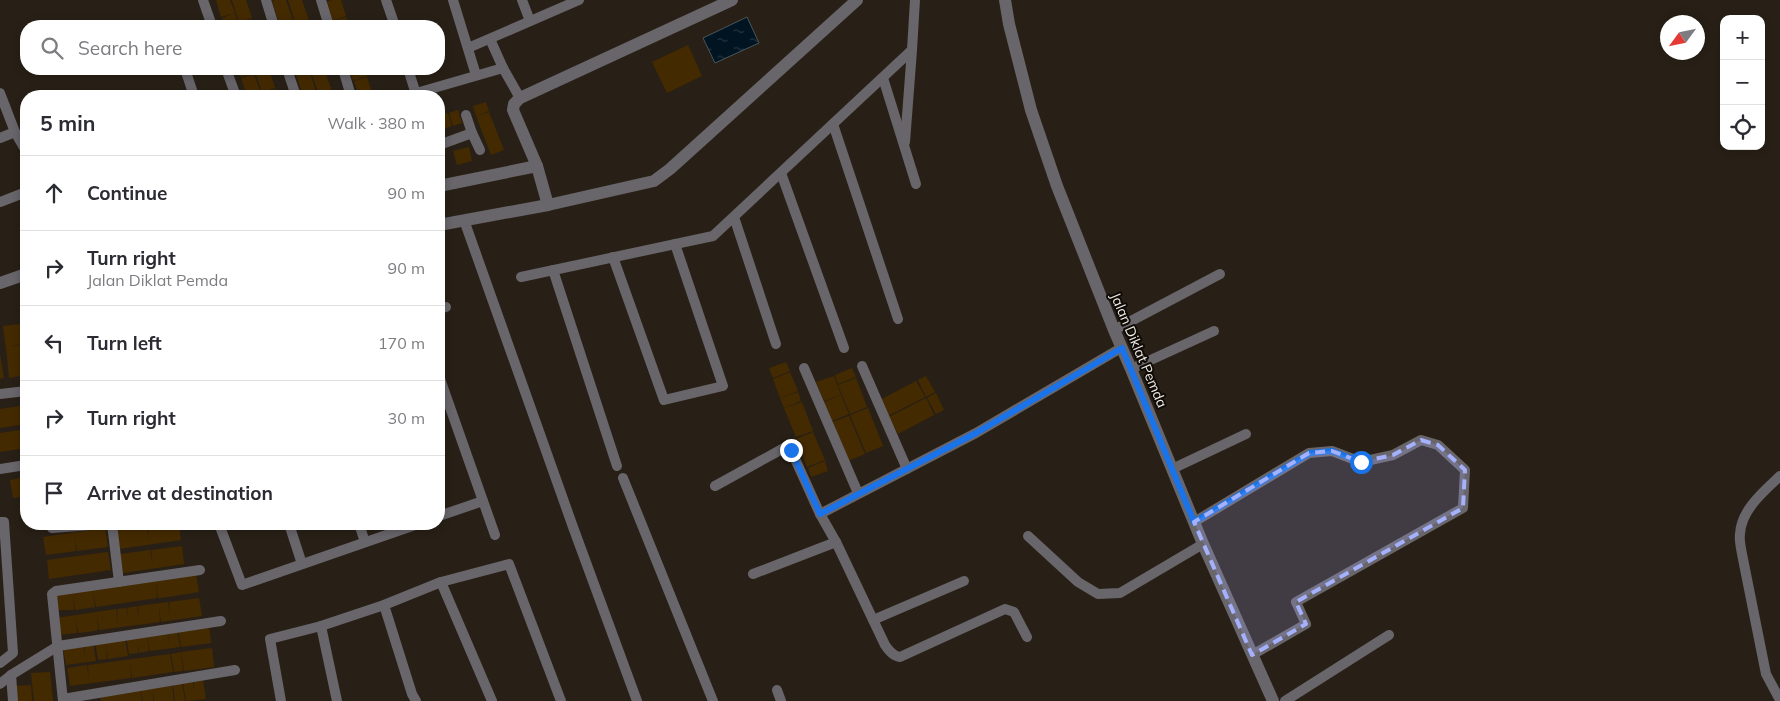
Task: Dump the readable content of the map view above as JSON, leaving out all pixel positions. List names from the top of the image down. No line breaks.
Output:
{"streets":{"street":["Jalan Diklat Pemda"]},"north":"bottom left","page":{"map_buttons":["+","−"],"search":"Search here","heading":["5 min","Walk · 380 m"],"list":[["Continue","90 m"],["Turn right","Jalan Diklat Pemda","90 m"],["Turn left","170 m"],["Turn right","30 m"],"Arrive at destination"]}}
